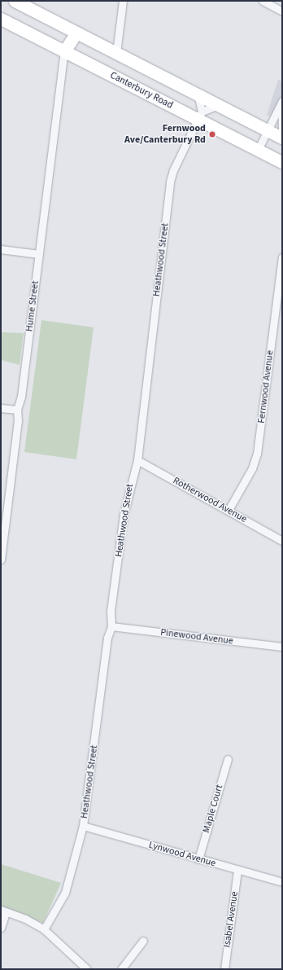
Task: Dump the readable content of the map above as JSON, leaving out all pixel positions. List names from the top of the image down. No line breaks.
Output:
{"streets":{"main road":["Canterbury Road"],"street":["Heathwood Street","Hume Street","Fernwood Avenue","Rotherwood Avenue","Pinewood Avenue","Maple Court","Lynwood Avenue","Isabel Avenue"]},"crossings":[["Canterbury Road","Heathwood Street"],["Canterbury Road","Hume Street"],["Heathwood Street","Rotherwood Avenue"],["Heathwood Street","Pinewood Avenue"],["Heathwood Street","Lynwood Avenue"],["Fernwood Avenue","Rotherwood Avenue"],["Maple Court","Lynwood Avenue"],["Lynwood Avenue","Isabel Avenue"]],"places":["Fernwood Ave/Canterbury Rd"]}
